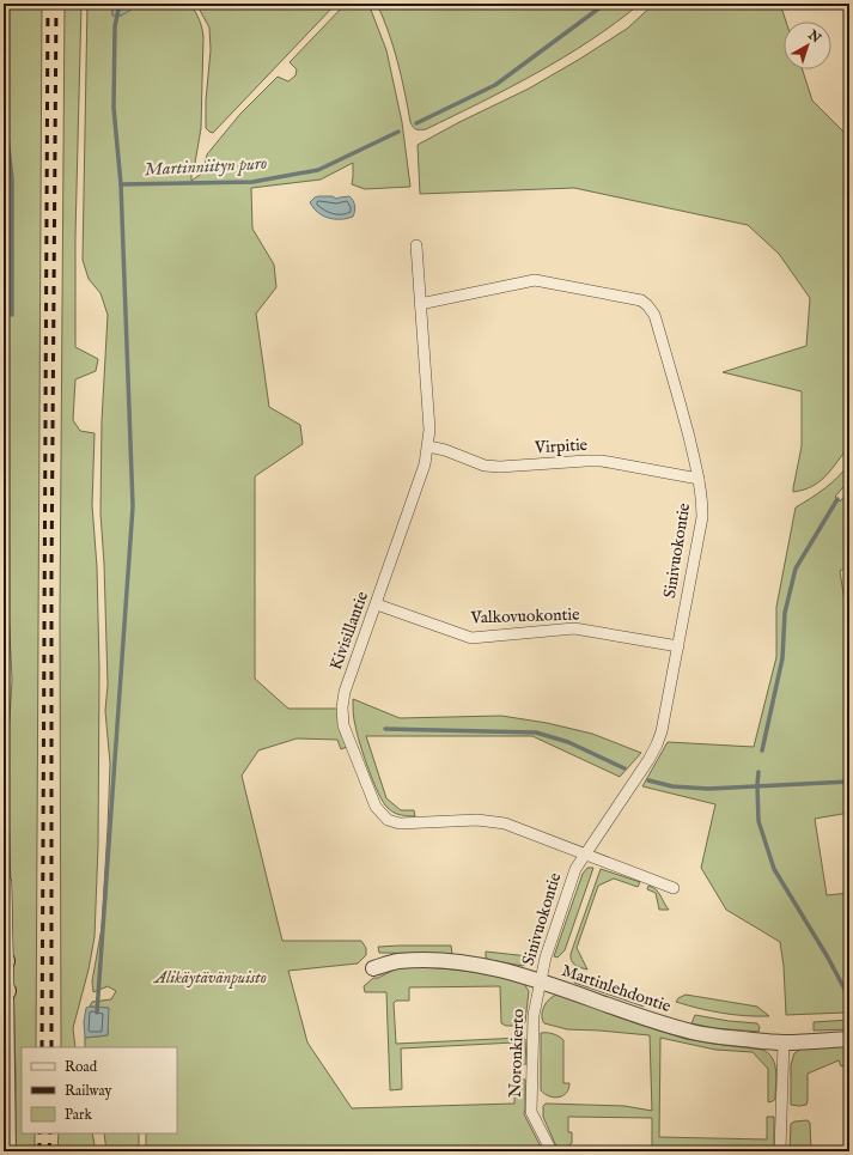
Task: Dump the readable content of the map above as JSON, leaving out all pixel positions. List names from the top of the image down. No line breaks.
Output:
{"streets":{"street":["Virpitie","Sinivuokontie","Valkovuokontie","Kivisillantie","Martinlehdontie","Noronkierto"]},"crossings":[["Virpitie","Sinivuokontie"],["Virpitie","Kivisillantie"],["Sinivuokontie","Valkovuokontie"],["Sinivuokontie","Kivisillantie"],["Sinivuokontie","Martinlehdontie"],["Sinivuokontie","Noronkierto"],["Valkovuokontie","Kivisillantie"],["Martinlehdontie","Noronkierto"]],"water":["Martinniityn puro"],"parks":["Alikäytävänpuisto"],"legend":["Road","Railway","Park"],"north":"top right"}
